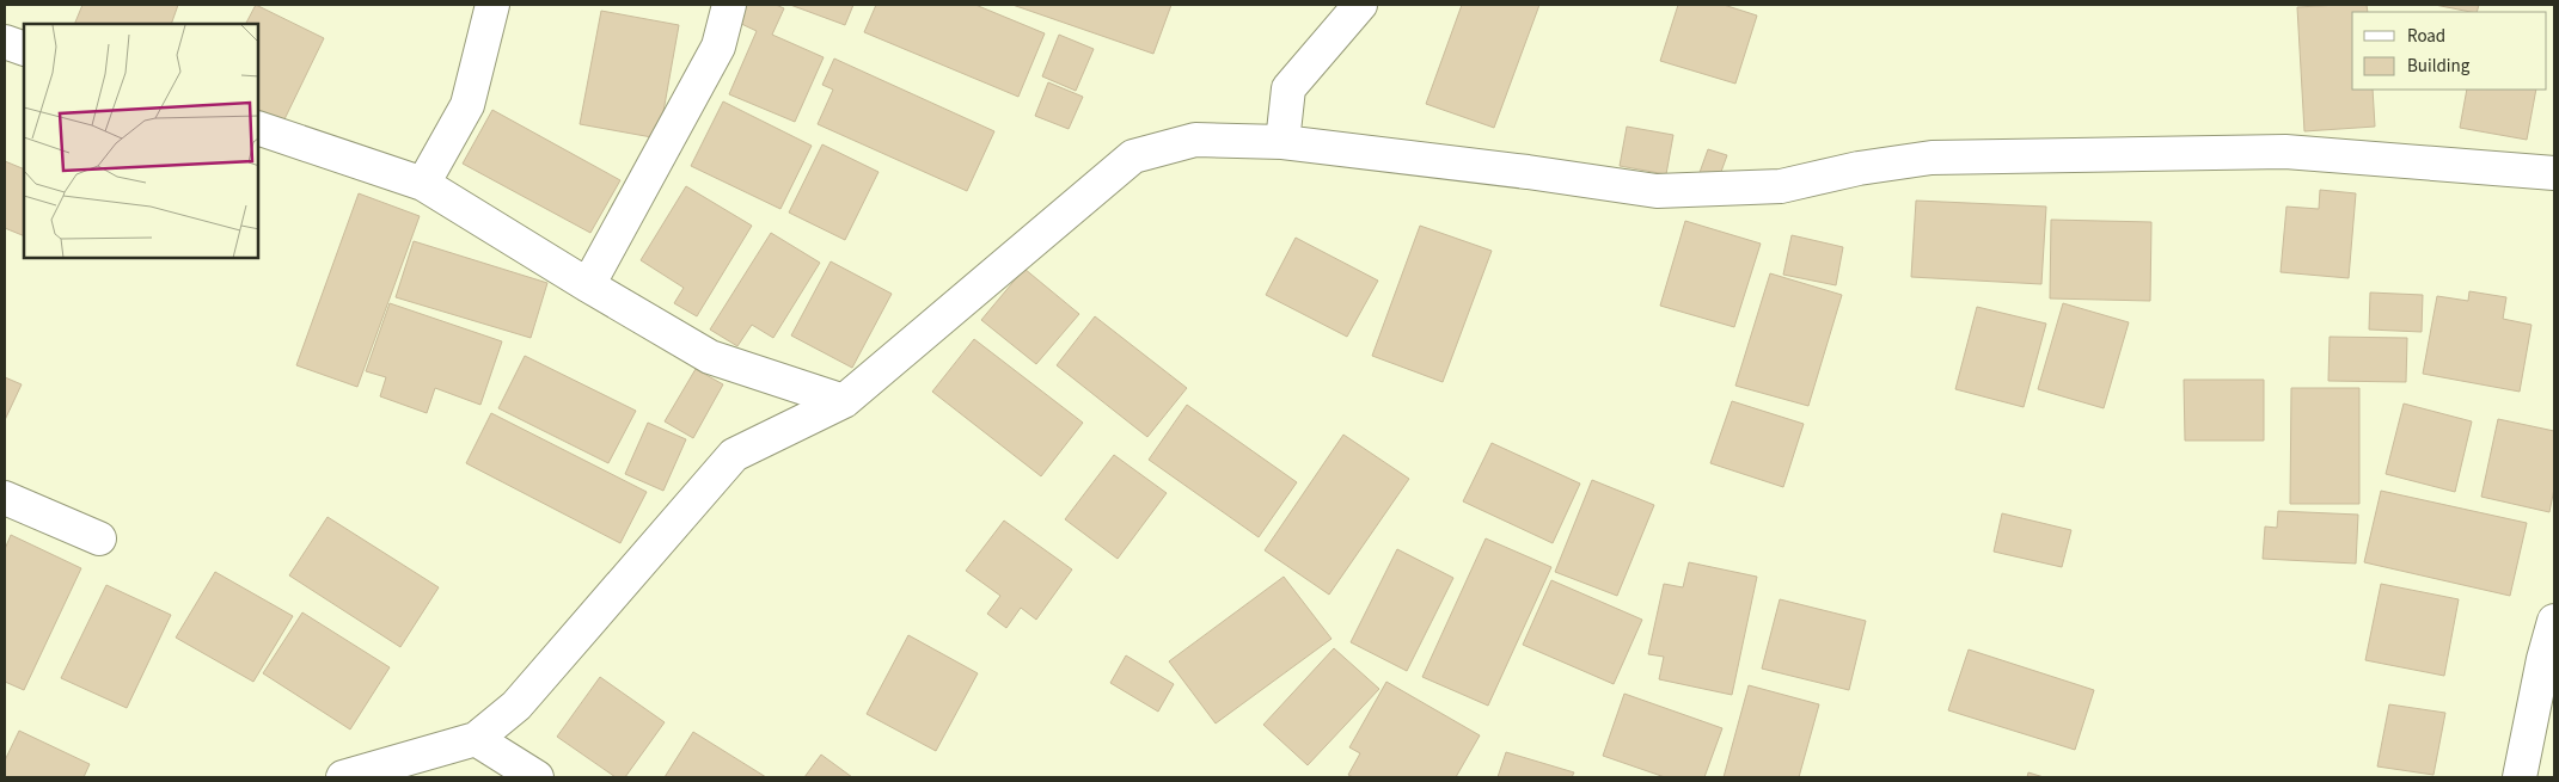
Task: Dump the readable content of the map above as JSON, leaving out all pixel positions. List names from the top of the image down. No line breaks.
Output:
{"legend":["Road","Building"]}
